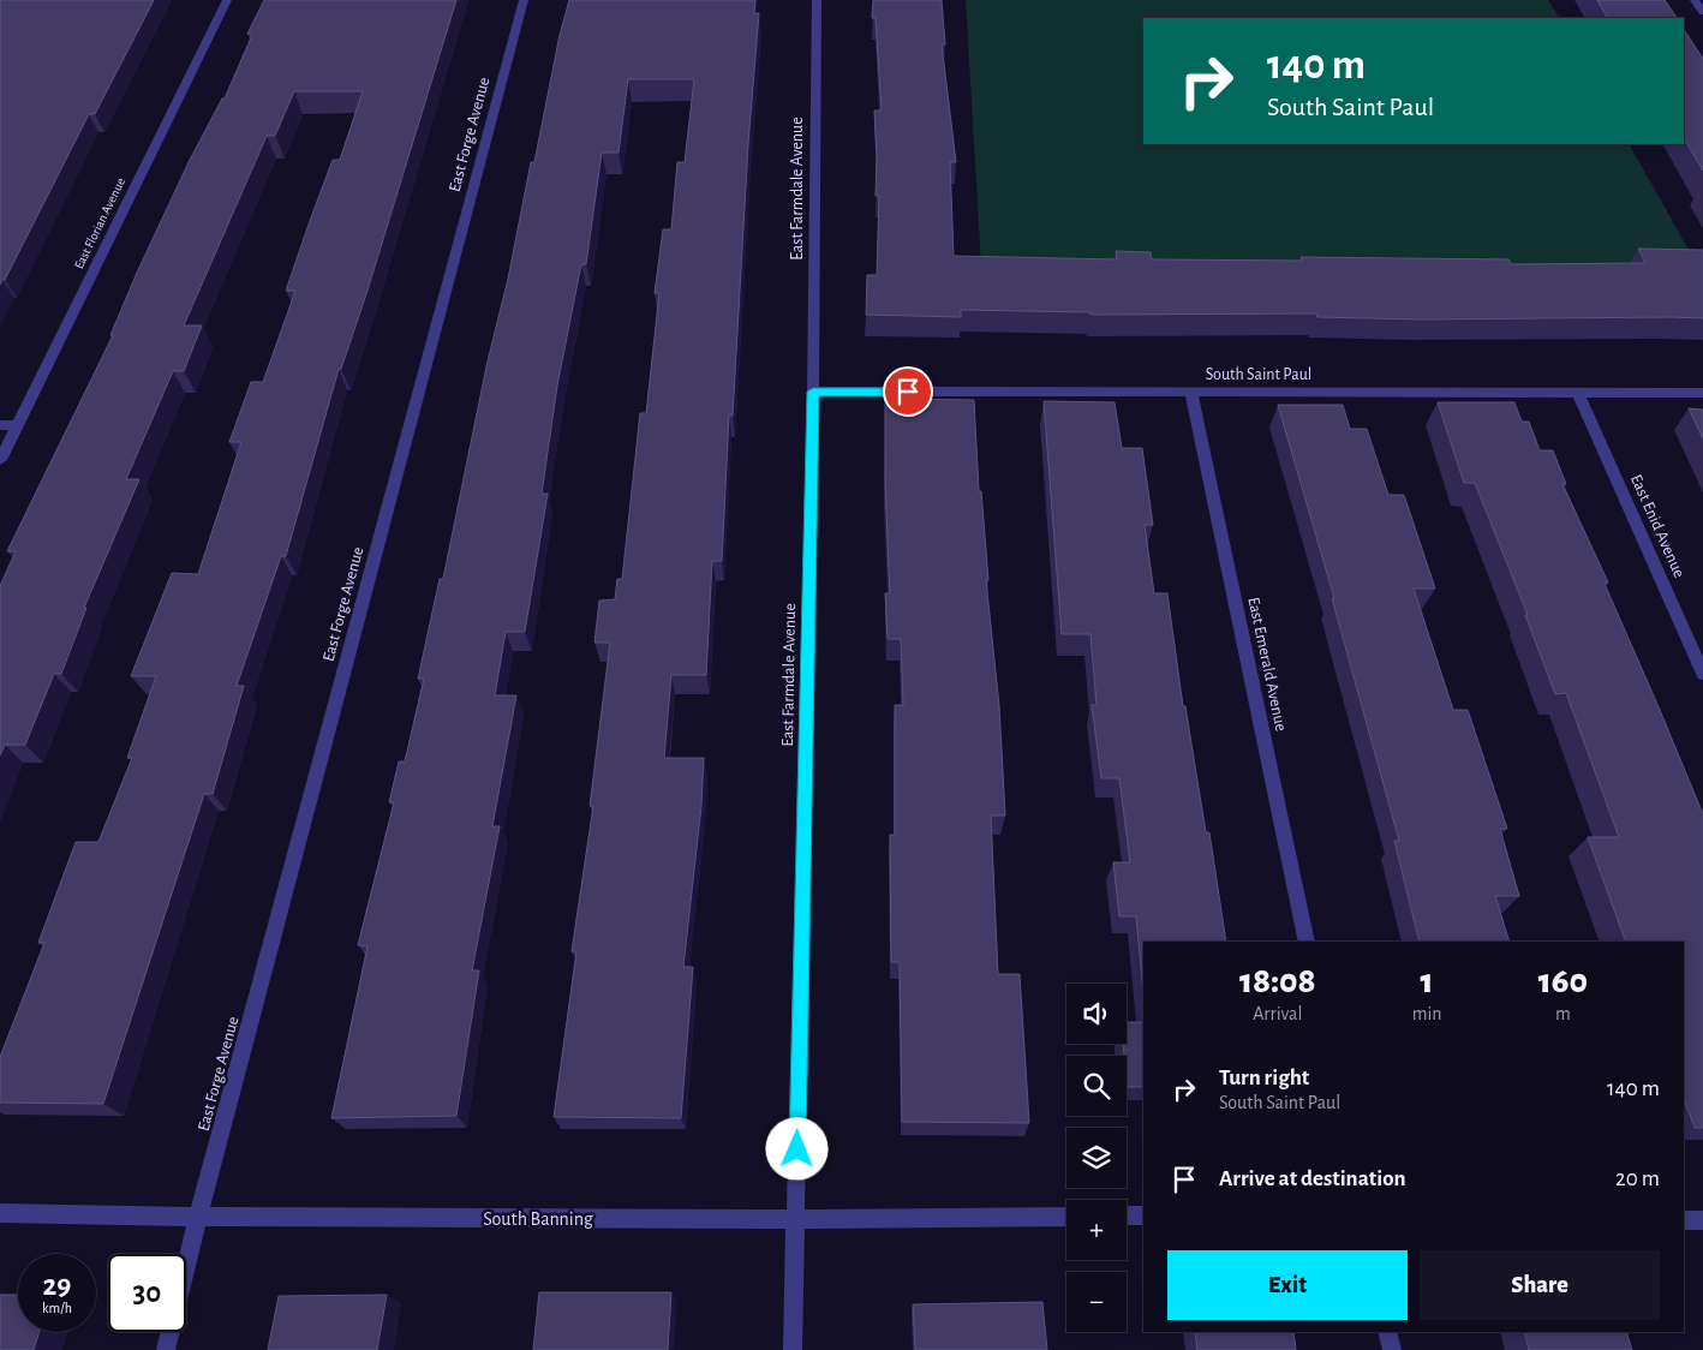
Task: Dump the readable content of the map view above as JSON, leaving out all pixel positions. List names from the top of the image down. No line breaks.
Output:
{"streets":{"street":["East Forge Avenue","East Farmdale Avenue","East Florian Avenue","South Saint Paul","East Enid Avenue","East Emerald Avenue","South Banning"]},"crossings":[["East Forge Avenue","South Banning"],["East Farmdale Avenue","South Saint Paul"],["East Farmdale Avenue","South Banning"],["South Saint Paul","East Enid Avenue"],["South Saint Paul","East Emerald Avenue"]],"page":{"turn":["140 m","South Saint Paul"],"eta":["18:08","Arrival","1","min","160","m"],"map_buttons":["+","−"],"list":[{"name":"Turn right","note":"South Saint Paul","value":"140 m"},{"name":"Arrive at destination","value":"20 m"}],"buttons":["Exit","Share"],"speed":"29 km/h","limit":"30"}}
